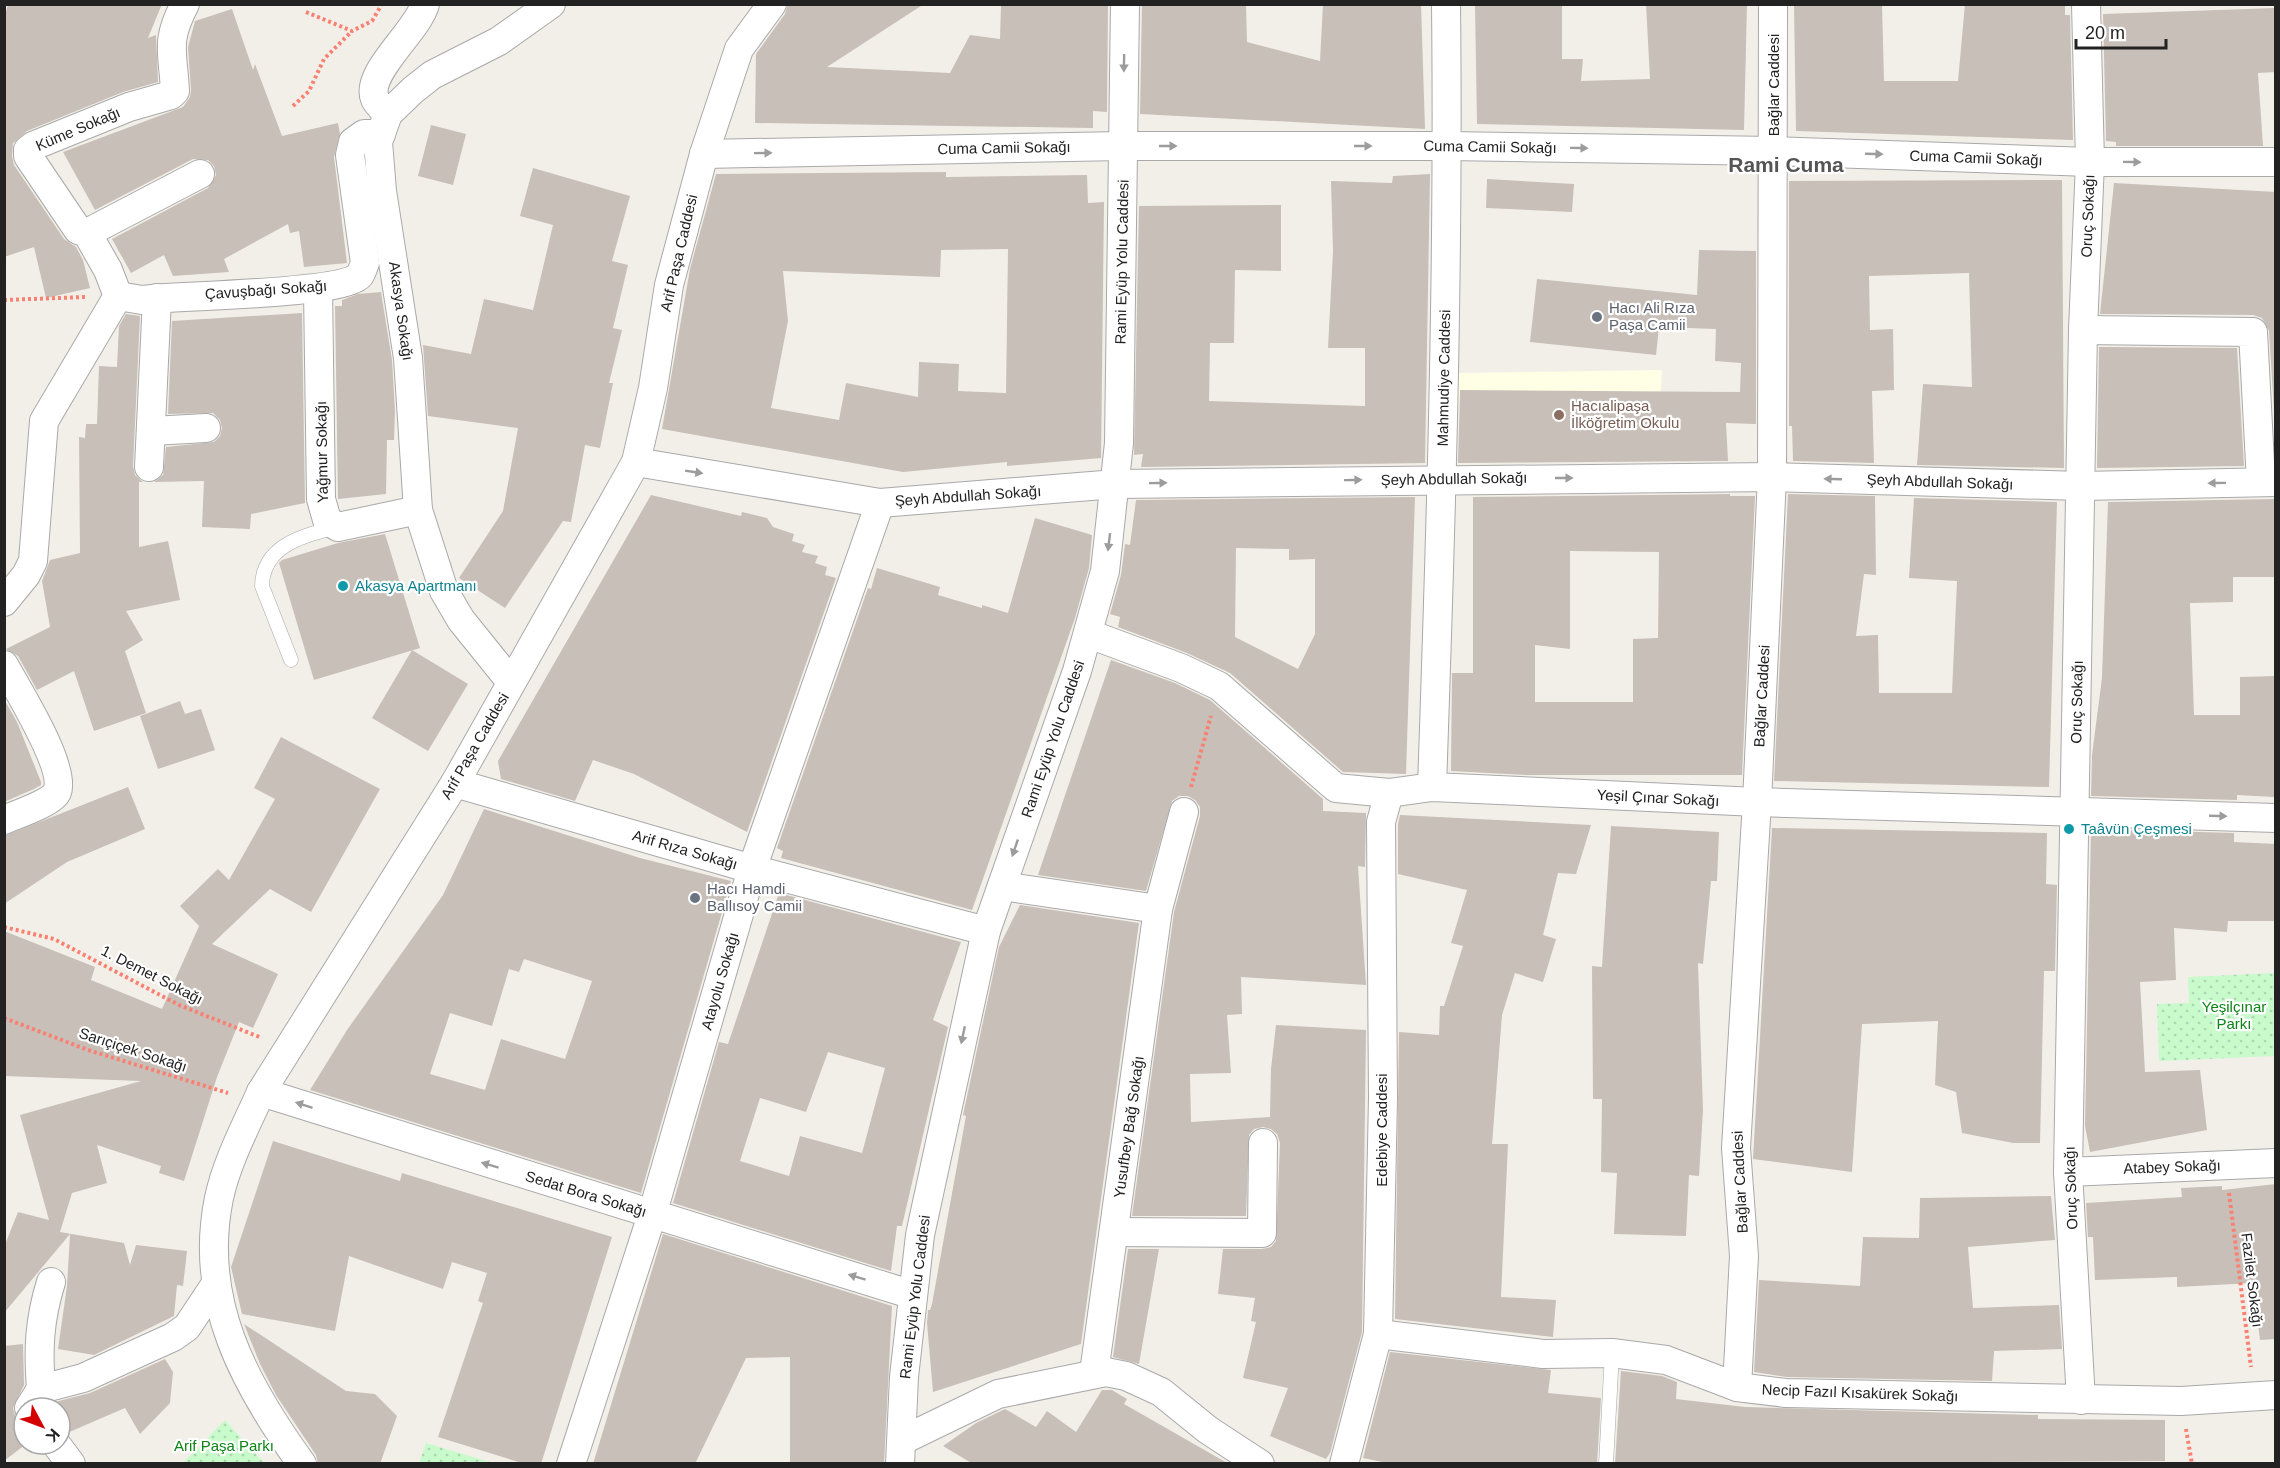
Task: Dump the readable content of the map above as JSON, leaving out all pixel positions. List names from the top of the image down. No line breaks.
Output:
{"streets":{"street":["Bağlar Caddesi","Küme Sokağı","Cuma Camii Sokağı","Oruç Sokağı","Arif Paşa Caddesi","Rami Eyüp Yolu Caddesi","Çavuşbağı Sokağı","Akasya Sokağı","Mahmudiye Caddesi","Yağmur Sokağı","Şeyh Abdullah Sokağı","Yeşil Çınar Sokağı","Arif Rıza Sokağı","Atayolu Sokağı","Yusufbey Bağ Sokağı","Edebiye Caddesi","Atabey Sokağı","Sedat Bora Sokağı","Necip Fazıl Kısakürek Sokağı"],"path":["1. Demet Sokağı","Sarıçiçek Sokağı","Fazilet Sokağı"]},"crossings":[["Bağlar Caddesi","Cuma Camii Sokağı"],["Bağlar Caddesi","Şeyh Abdullah Sokağı"],["Bağlar Caddesi","Yeşil Çınar Sokağı"],["Bağlar Caddesi","Necip Fazıl Kısakürek Sokağı"],["Küme Sokağı","Çavuşbağı Sokağı"],["Cuma Camii Sokağı","Oruç Sokağı"],["Cuma Camii Sokağı","Arif Paşa Caddesi"],["Cuma Camii Sokağı","Rami Eyüp Yolu Caddesi"],["Cuma Camii Sokağı","Mahmudiye Caddesi"],["Oruç Sokağı","Şeyh Abdullah Sokağı"],["Oruç Sokağı","Yeşil Çınar Sokağı"],["Oruç Sokağı","Atabey Sokağı"],["Oruç Sokağı","Necip Fazıl Kısakürek Sokağı"],["Arif Paşa Caddesi","Akasya Sokağı"],["Arif Paşa Caddesi","Şeyh Abdullah Sokağı"],["Arif Paşa Caddesi","Arif Rıza Sokağı"],["Arif Paşa Caddesi","1. Demet Sokağı"],["Arif Paşa Caddesi","Sarıçiçek Sokağı"],["Arif Paşa Caddesi","Sedat Bora Sokağı"],["Rami Eyüp Yolu Caddesi","Şeyh Abdullah Sokağı"],["Rami Eyüp Yolu Caddesi","Yeşil Çınar Sokağı"],["Rami Eyüp Yolu Caddesi","Arif Rıza Sokağı"],["Rami Eyüp Yolu Caddesi","Sedat Bora Sokağı"],["Çavuşbağı Sokağı","Akasya Sokağı"],["Çavuşbağı Sokağı","Yağmur Sokağı"],["Mahmudiye Caddesi","Şeyh Abdullah Sokağı"],["Mahmudiye Caddesi","Yeşil Çınar Sokağı"],["Şeyh Abdullah Sokağı","Atayolu Sokağı"],["Yeşil Çınar Sokağı","Edebiye Caddesi"],["Arif Rıza Sokağı","Atayolu Sokağı"],["Atayolu Sokağı","Sedat Bora Sokağı"],["Sarıçiçek Sokağı","Sedat Bora Sokağı"],["Edebiye Caddesi","Necip Fazıl Kısakürek Sokağı"],["Atabey Sokağı","Fazilet Sokağı"],["Fazilet Sokağı","Necip Fazıl Kısakürek Sokağı"]],"one_way":["Cuma Camii Sokağı","Rami Eyüp Yolu Caddesi","Sedat Bora Sokağı"],"districts":["Rami Cuma"],"parks":["Yeşilçınar Parkı","Arif Paşa Parkı"],"places":["Hacı Ali Rıza Paşa Camii","Hacıalipaşa İlköğretim Okulu","Akasya Apartmanı","Taâvün Çeşmesi","Hacı Hamdi Ballısoy Camii"],"scale_bar":"20 m","north":"bottom right"}
